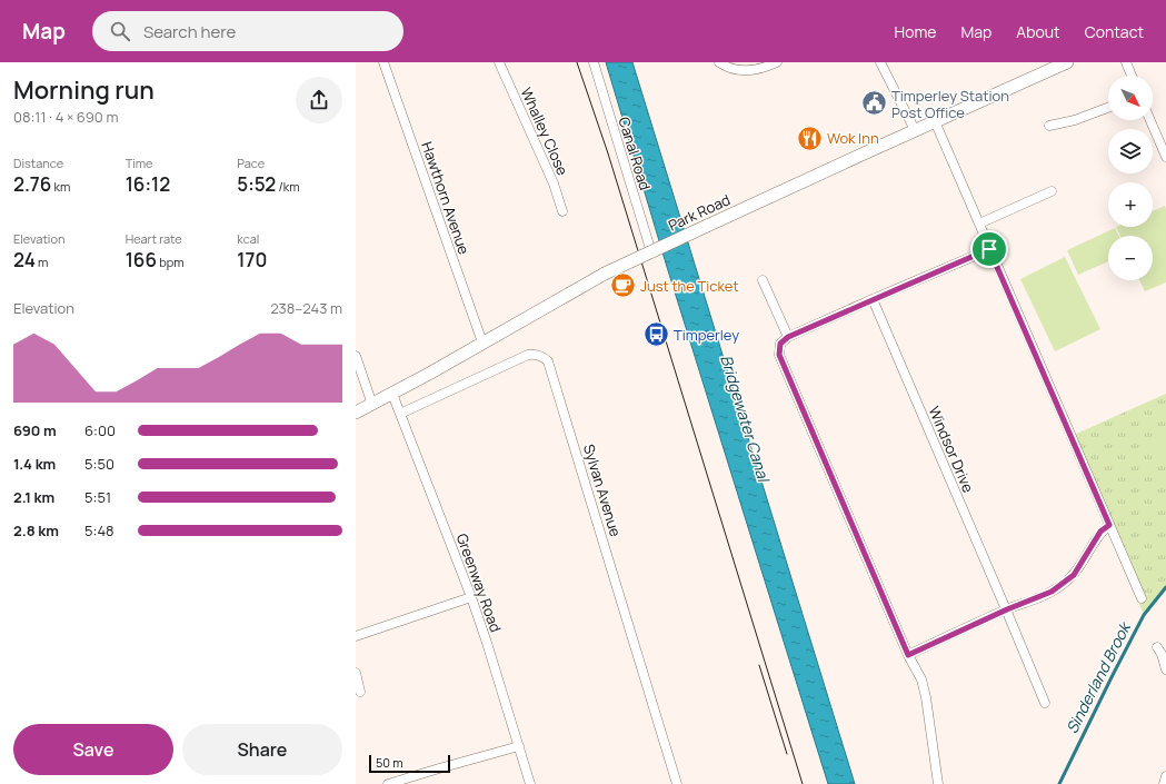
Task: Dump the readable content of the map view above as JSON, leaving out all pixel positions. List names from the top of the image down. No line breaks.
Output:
{"streets":{"main road":["Park Road"],"street":["Whalley Close","Canal Road","Hawthorn Avenue","Windsor Drive","Sylvan Avenue","Greenway Road"]},"crossings":[["Canal Road","Park Road"],["Hawthorn Avenue","Park Road"],["Park Road","Greenway Road"],["Sylvan Avenue","Greenway Road"]],"water":["Bridgewater Canal","Sinderland Brook"],"places":{"public building":["Timperley Station Post Office"],"restaurant":["Wok Inn"],"cafe":["Just the Ticket"],"bus stop":["Timperley"]},"scale_bar":"50 m","north":"bottom right","page":{"header":"Map","search":"Search here","nav":["Home","Map","About","Contact"],"heading":["Morning run","08:11 · 4 × 690 m"],"map_buttons":["+","−"],"stats":[["Distance","2.76 km"],["Time","16:12"],["Pace","5:52 /km"],["Elevation","24 m"],["Heart rate","166 bpm"],["kcal","170"]],"chart":["Elevation","238–243 m"],"list":[{"name":"690 m","note":"6:00"},{"name":"1.4 km","note":"5:50"},{"name":"2.1 km","note":"5:51"},{"name":"2.8 km","note":"5:48"}],"buttons":["Save","Share"],"scale":"50 m"}}
